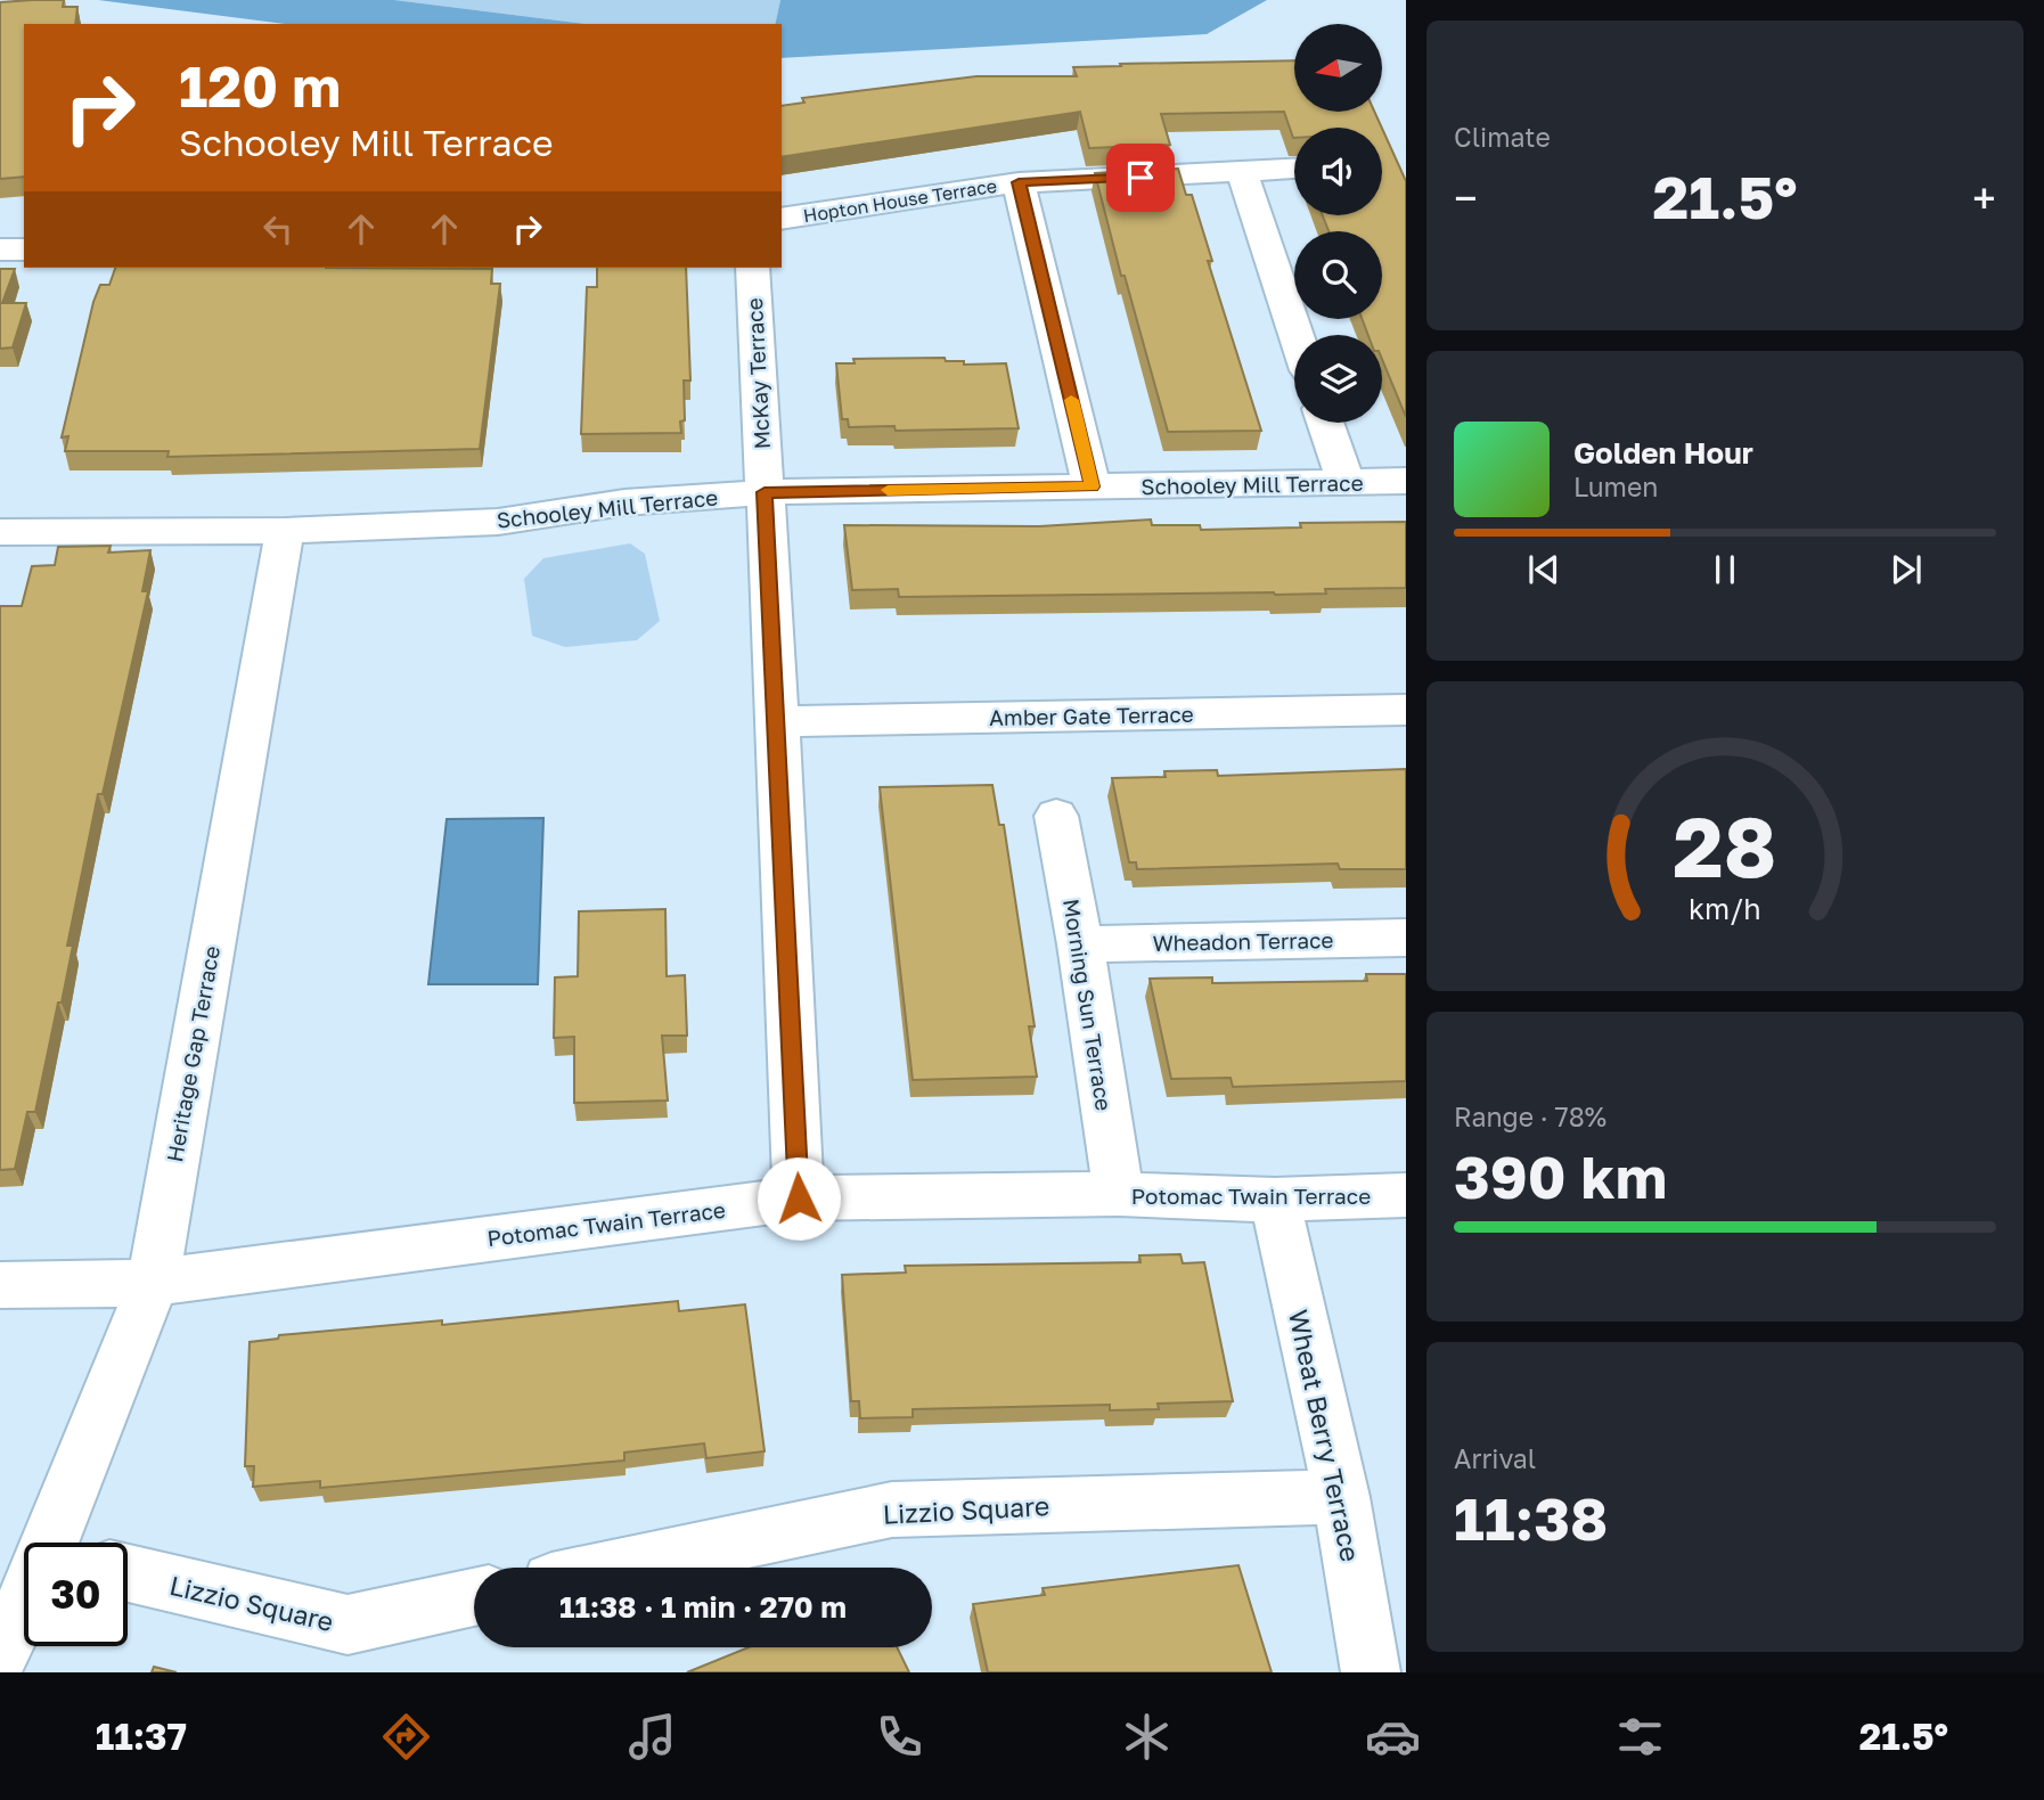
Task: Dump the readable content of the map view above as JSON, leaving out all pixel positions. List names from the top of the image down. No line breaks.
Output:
{"streets":{"street":["Hopton House Terrace","McKay Terrace","Schooley Mill Terrace","Amber Gate Terrace","Wheadon Terrace","Morning Sun Terrace","Heritage Gap Terrace","Potomac Twain Terrace","Wheat Berry Terrace","Lizzio Square"]},"crossings":[["McKay Terrace","Schooley Mill Terrace"],["McKay Terrace","Amber Gate Terrace"],["McKay Terrace","Potomac Twain Terrace"],["Schooley Mill Terrace","Heritage Gap Terrace"],["Wheadon Terrace","Morning Sun Terrace"],["Morning Sun Terrace","Potomac Twain Terrace"],["Heritage Gap Terrace","Potomac Twain Terrace"],["Potomac Twain Terrace","Wheat Berry Terrace"],["Wheat Berry Terrace","Lizzio Square"]],"north":"left","page":{"tile":["Climate",["Range · 78%","390 km"],["Arrival","11:38"]],"turn":["120 m","Schooley Mill Terrace"],"heat":["−","21.5°","+"],"song":["Golden Hour","Lumen"],"limit":"30","trip":"11:38 · 1 min · 270 m","tabs":["11:37","21.5°"],"gauge":["28","km/h"]}}
